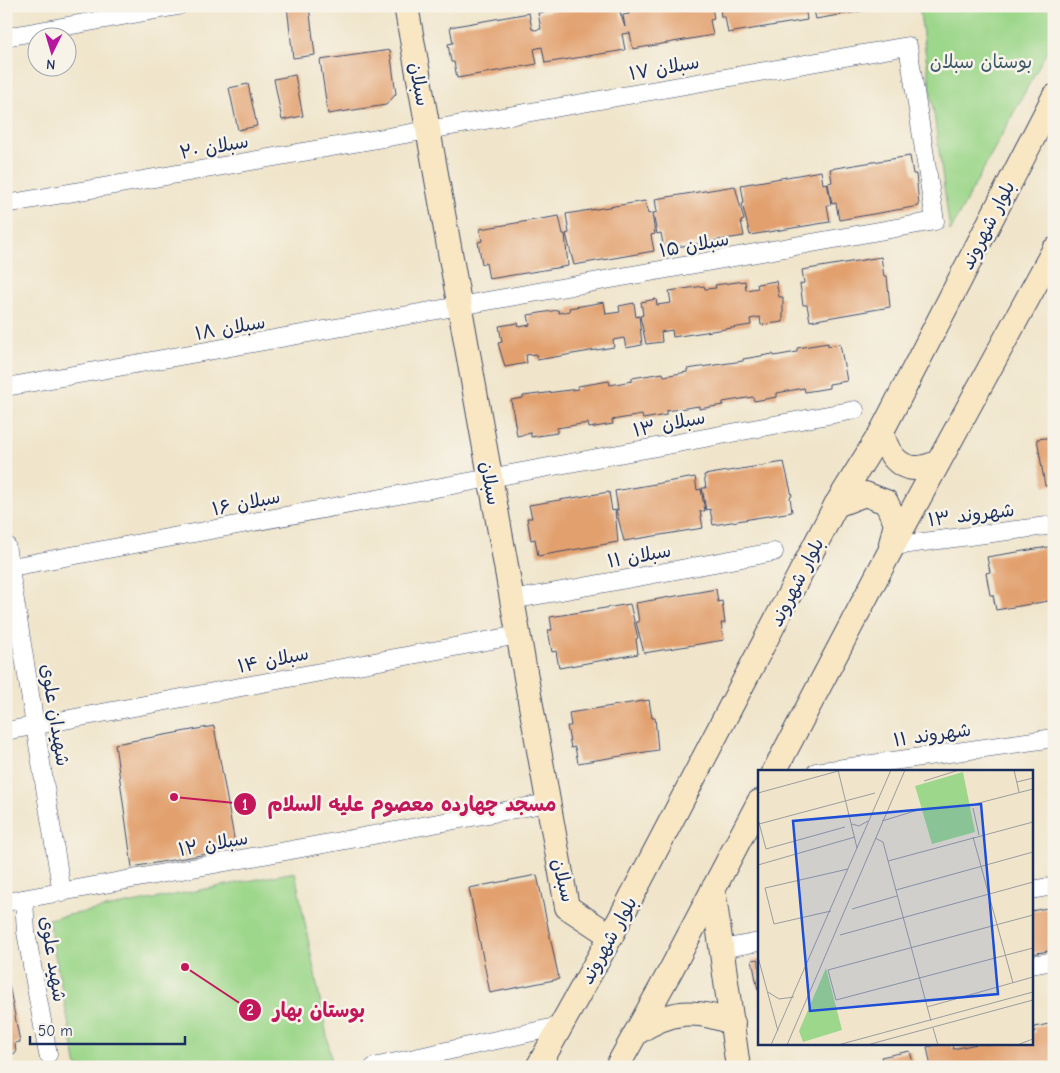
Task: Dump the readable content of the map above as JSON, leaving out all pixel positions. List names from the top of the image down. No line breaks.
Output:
{"streets":{"main road":["سبلان","بلوار شهروند"],"street":["سبلان ۱۷","سبلان ۲۰","سبلان ۱۵","سبلان ۱۸","سبلان ۱۳","سبلان ۱۶","شهروند ۱۳","سبلان ۱۱","سبلان ۱۴","شهیدان علوی","شهروند ۱۱","سبلان ۱۲","شهید علوی"]},"crossings":[["سبلان ۱۷","سبلان"],["سبلان ۱۷","سبلان ۲۰"],["سبلان ۱۷","سبلان ۱۵"],["سبلان","سبلان ۲۰"],["سبلان","بلوار شهروند"],["سبلان","سبلان ۱۵"],["سبلان","سبلان ۱۸"],["سبلان","سبلان ۱۳"],["سبلان","سبلان ۱۶"],["سبلان","سبلان ۱۱"],["سبلان","سبلان ۱۴"],["سبلان","سبلان ۱۲"],["سبلان ۱۵","سبلان ۱۸"],["سبلان ۱۳","سبلان ۱۶"],["سبلان ۱۶","شهیدان علوی"],["سبلان ۱۴","شهیدان علوی"],["شهیدان علوی","سبلان ۱۲"],["سبلان ۱۲","شهید علوی"]],"parks":["بوستان سبلان"],"places":["مسجد چهارده معصوم علیه السلام","بوستان بهار"],"scale_bar":"50 m","north":"bottom"}
